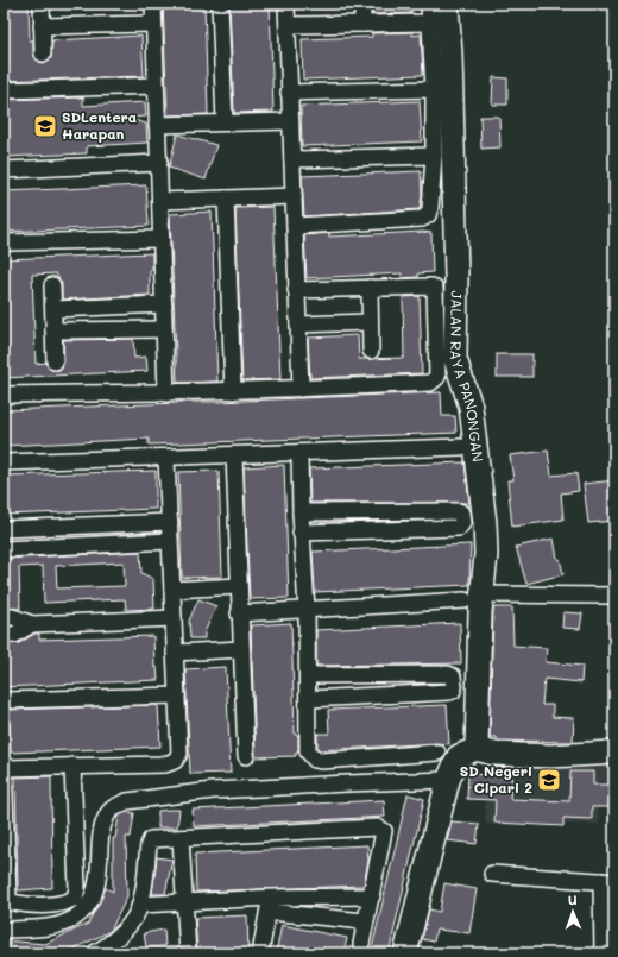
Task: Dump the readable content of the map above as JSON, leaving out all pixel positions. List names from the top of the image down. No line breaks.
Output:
{"streets":{"street":["JALAN RAYA PANONGAN"]},"places":{"school or university":["SDLentera Harapan","SD Negeri Cipari 2"]},"north":"top"}
